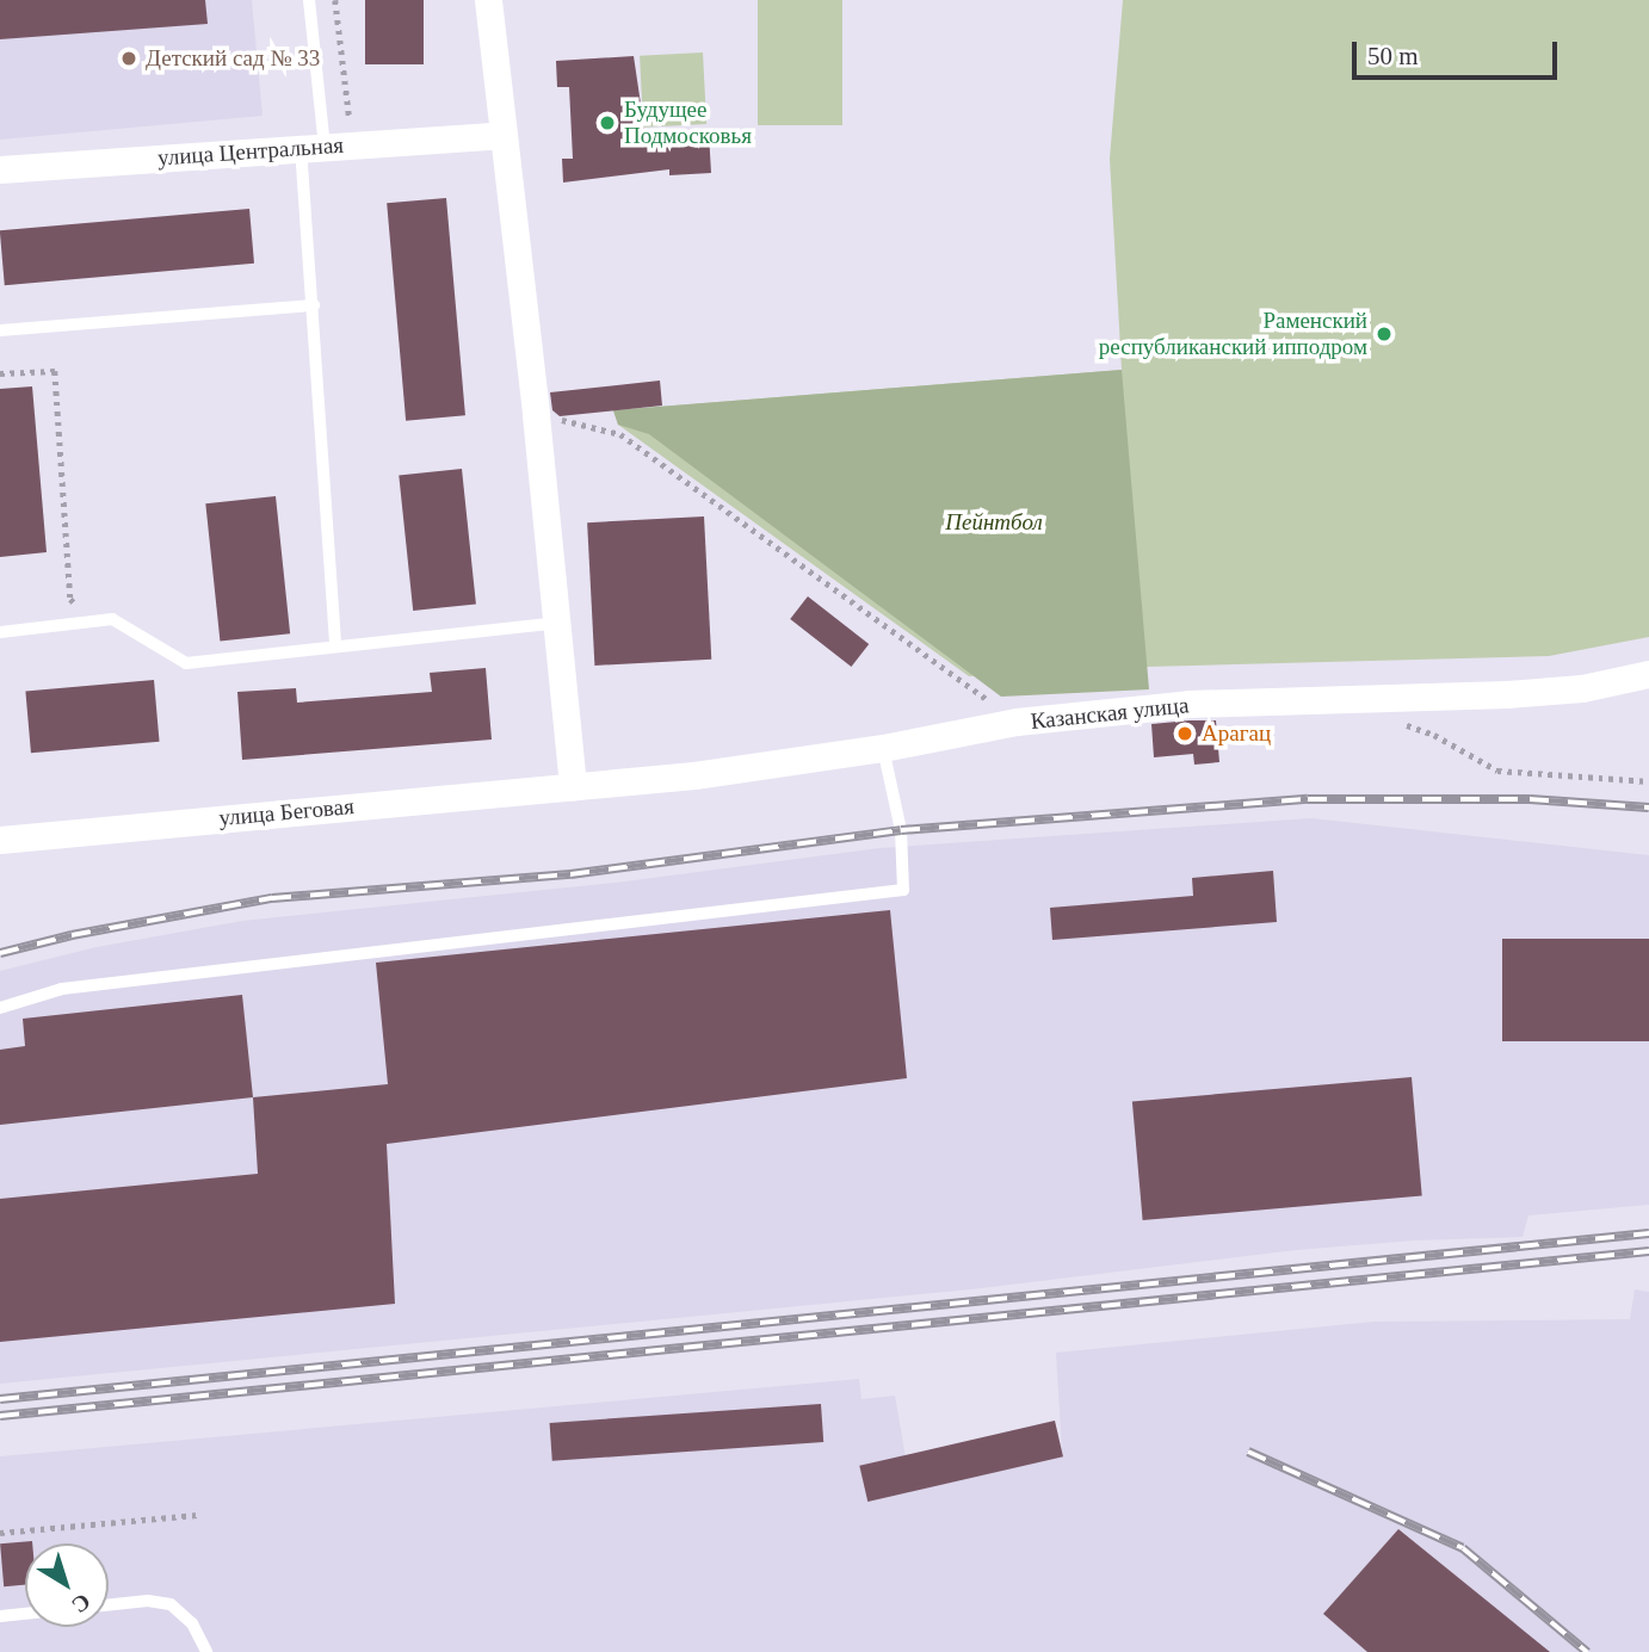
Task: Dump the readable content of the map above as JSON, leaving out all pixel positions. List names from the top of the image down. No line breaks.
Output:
{"streets":{"street":["улица Центральная","Казанская улица","улица Беговая"]},"crossings":[["Казанская улица","улица Беговая"]],"parks":["Пейнтбол"],"places":["Детский сад № 33","Будущее Подмосковья","Раменский республиканский ипподром","Арагац"],"scale_bar":"50 m","north":"bottom right"}
